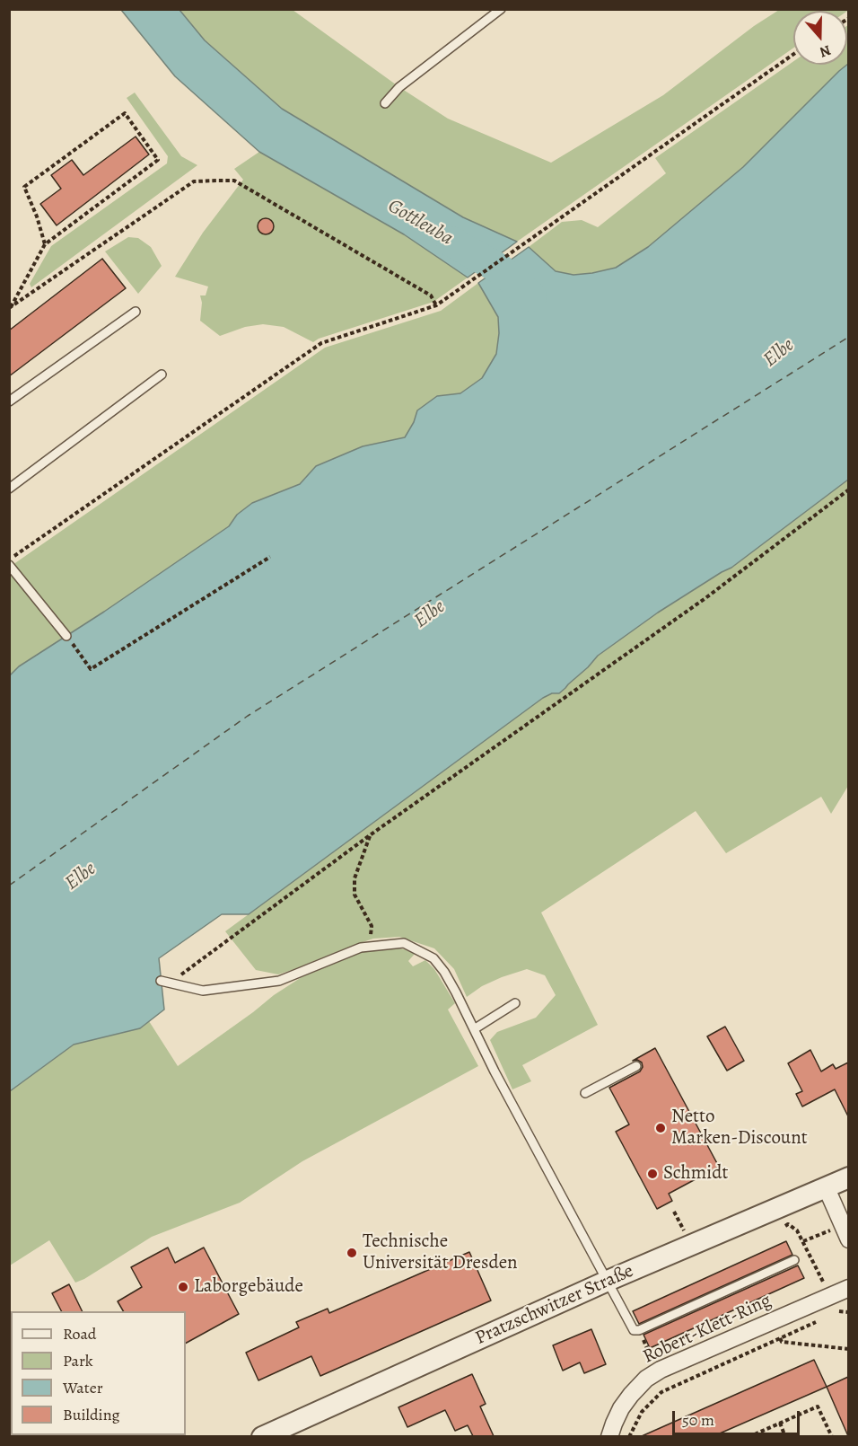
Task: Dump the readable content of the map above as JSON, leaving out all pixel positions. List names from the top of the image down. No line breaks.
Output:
{"streets":{"street":["Pratzschwitzer Straße","Robert-Klett-Ring"]},"water":["Gottleuba","Elbe"],"places":["Netto Marken-Discount","Schmidt","Technische Universität Dresden","Laborgebäude"],"legend":["Road","Park","Water","Building"],"scale_bar":"50 m","north":"bottom"}
